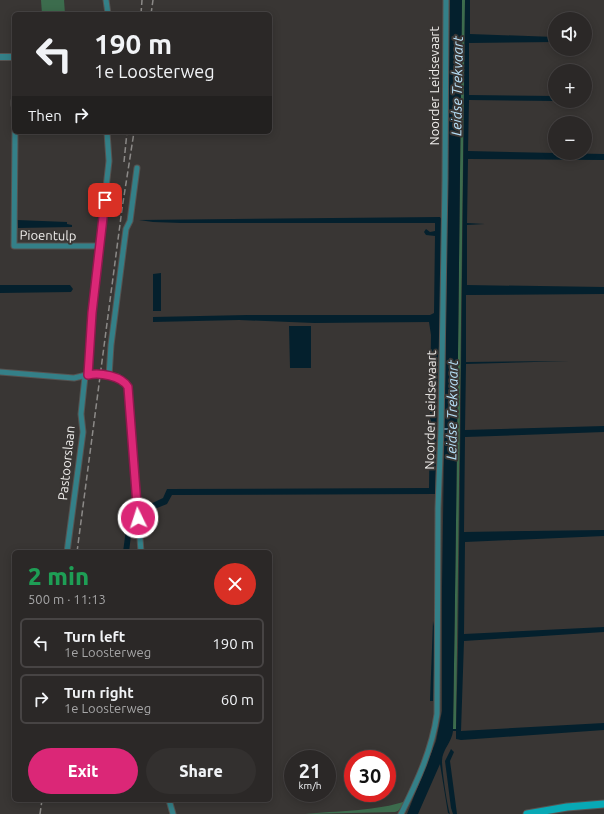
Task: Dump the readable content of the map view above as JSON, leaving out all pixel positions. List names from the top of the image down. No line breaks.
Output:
{"streets":{"street":["Noorder Leidsevaart","Pioentulp","Pastoorslaan"]},"crossings":[["Pioentulp","Pastoorslaan"]],"water":["Leidse Trekvaart"],"page":{"map_buttons":["+","−"],"turn":["190 m","1e Loosterweg"],"then":"Then","heading":["2 min","500 m · 11:13"],"list":[{"name":"Turn left","note":"1e Loosterweg","value":"190 m"},{"name":"Turn right","note":"1e Loosterweg","value":"60 m"}],"buttons":["Exit","Share"],"speed":"21 km/h","limit":"30"}}
